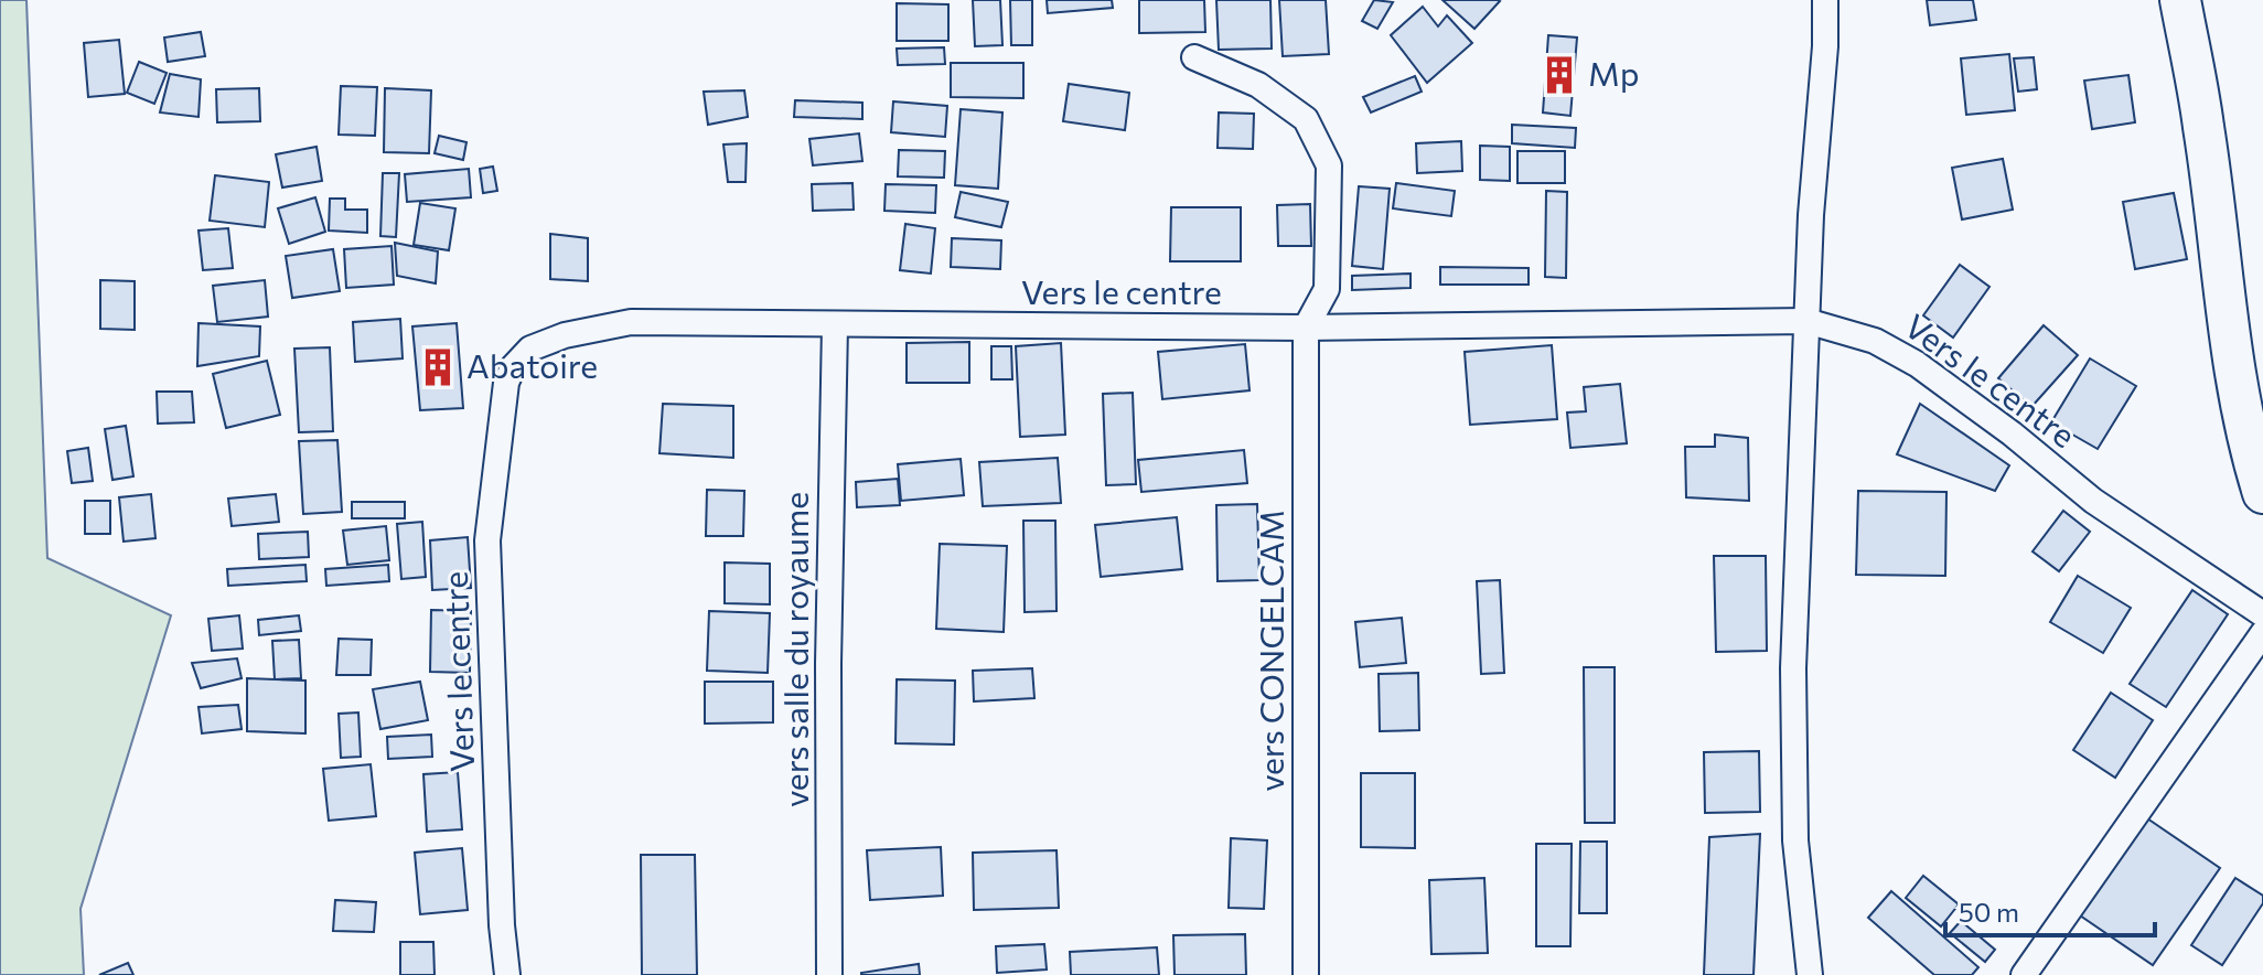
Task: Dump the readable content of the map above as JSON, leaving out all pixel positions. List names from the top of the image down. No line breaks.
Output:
{"streets":{"street":["Vers le centre","vers salle du royaume","vers CONGELCAM"]},"crossings":[["Vers le centre","vers salle du royaume"],["Vers le centre","vers CONGELCAM"]],"places":{"building":["Mp","Abatoire"]},"scale_bar":"50 m"}
